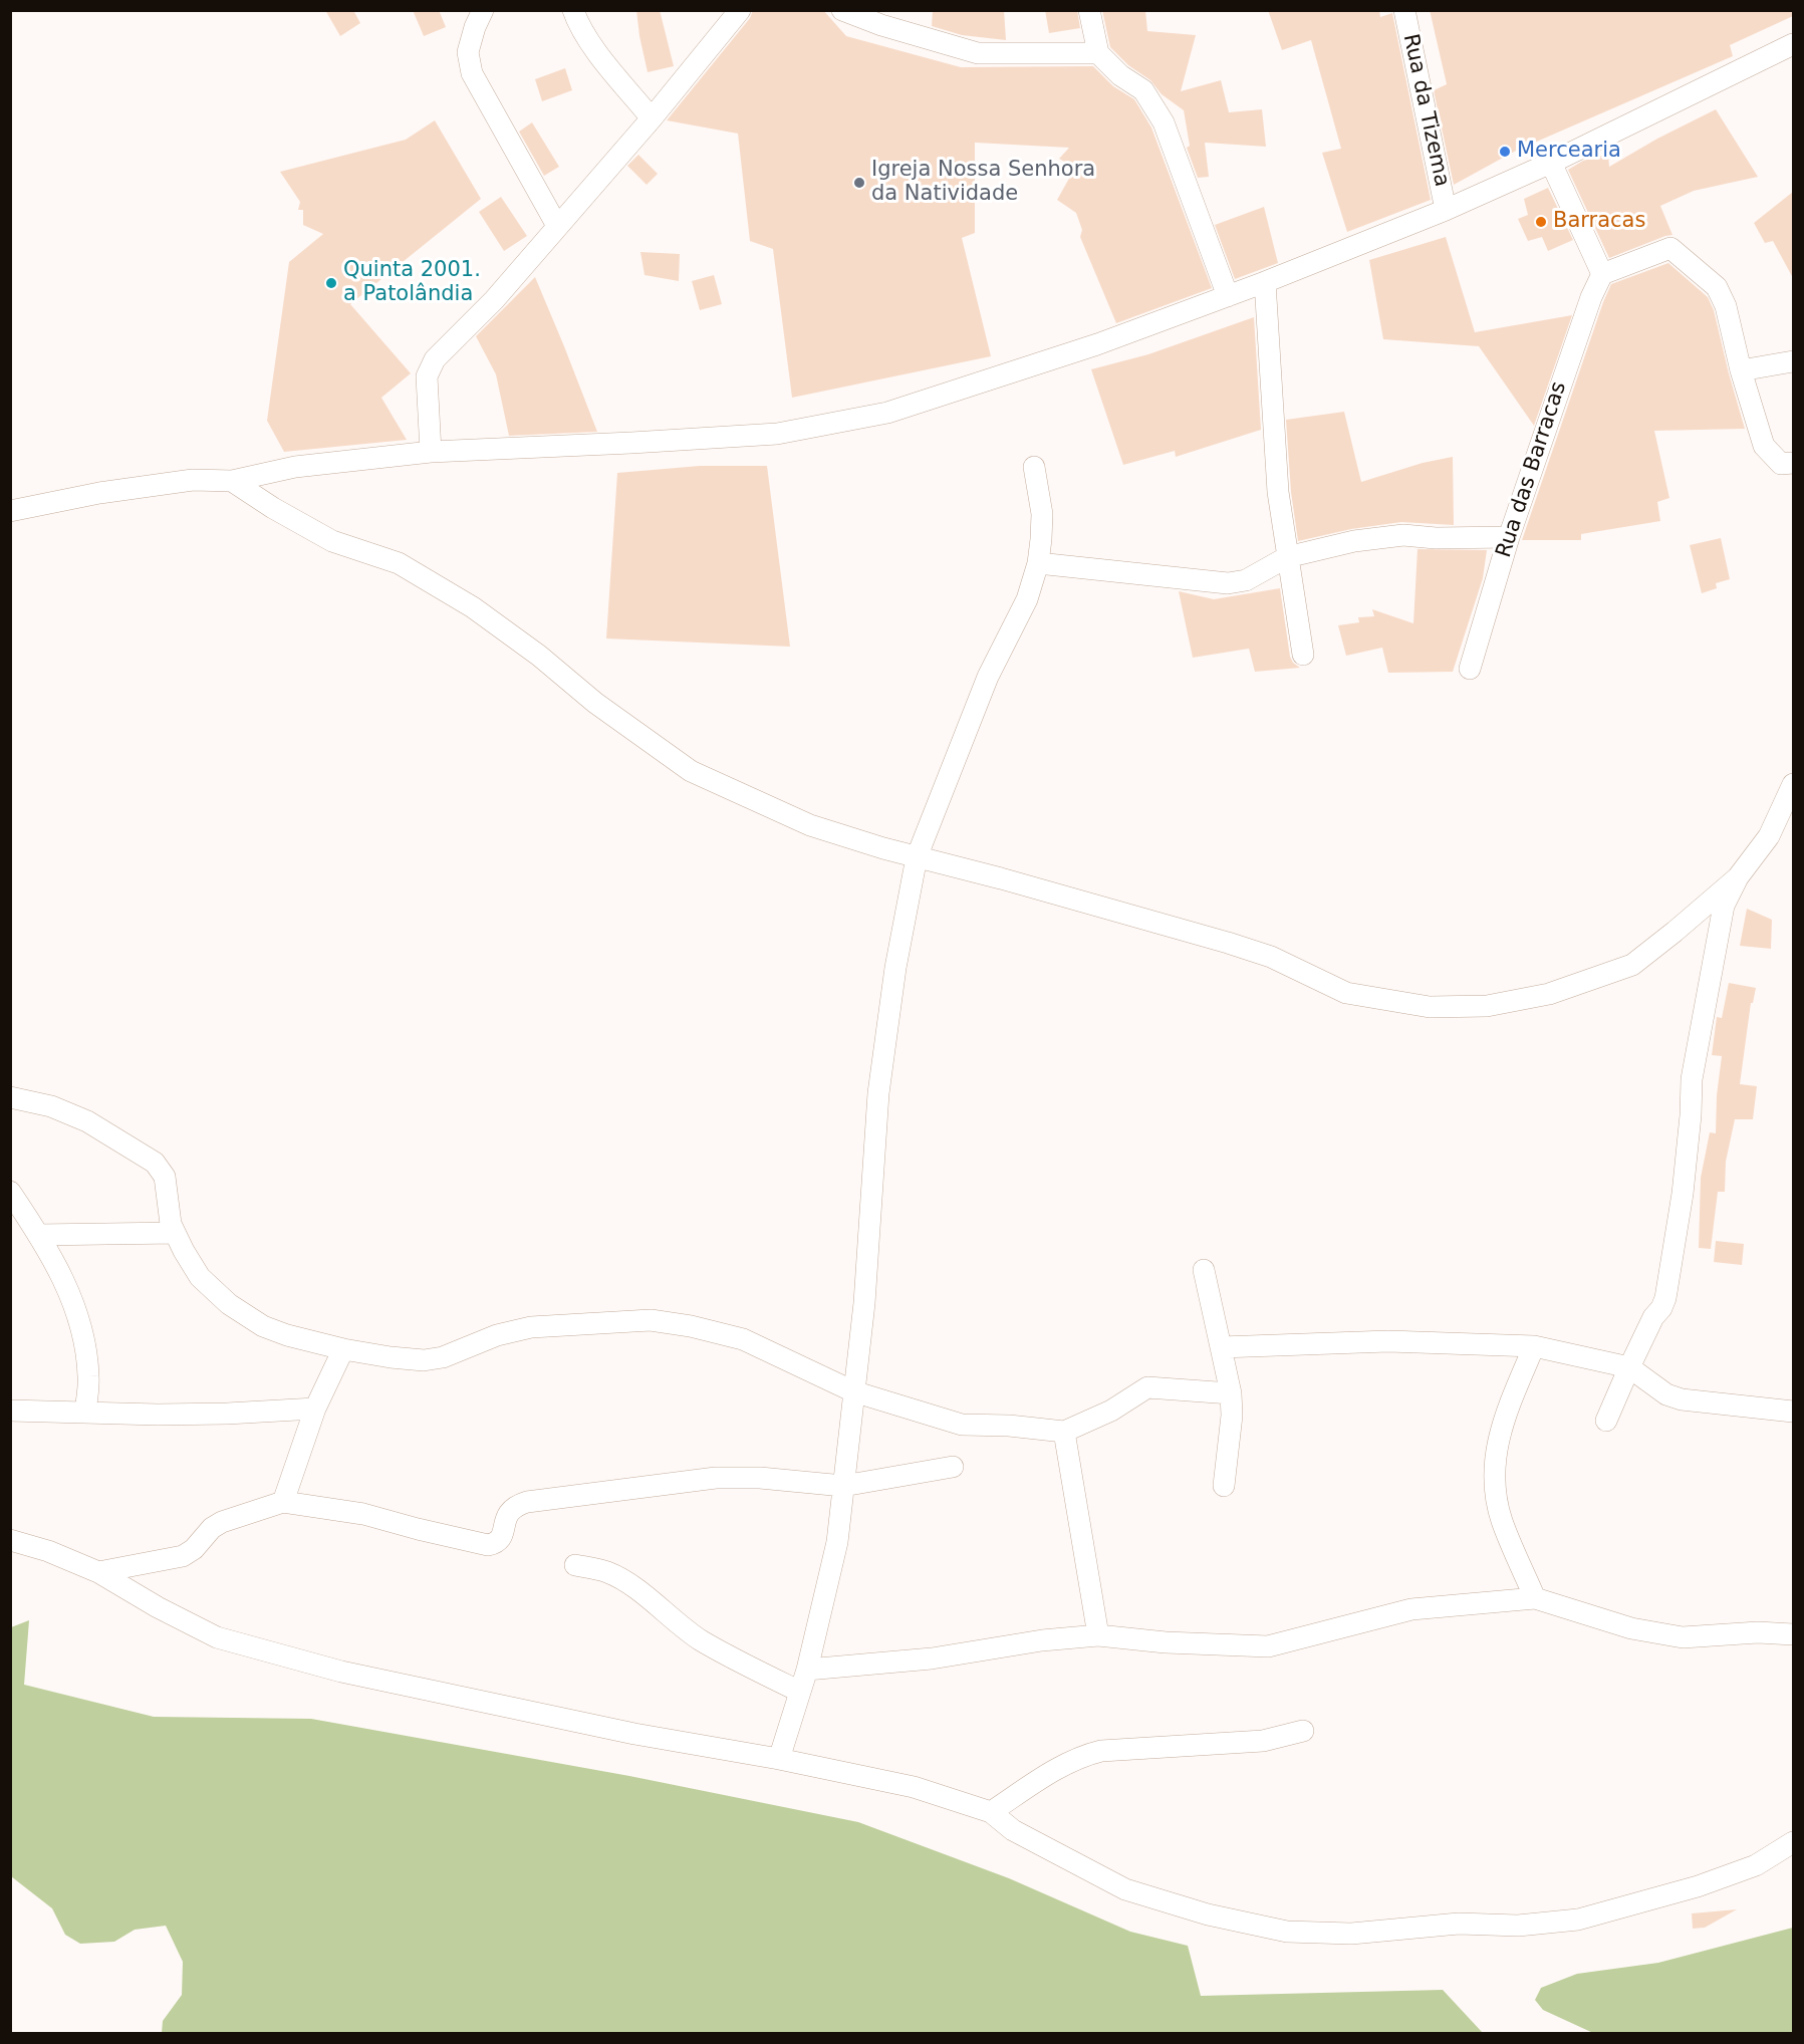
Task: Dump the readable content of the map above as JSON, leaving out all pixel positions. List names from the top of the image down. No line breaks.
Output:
{"streets":{"street":["Rua da Tizema","Rua das Barracas"]},"places":["Mercearia","Igreja Nossa Senhora da Natividade","Barracas","Quinta 2001. a Patolândia"]}
